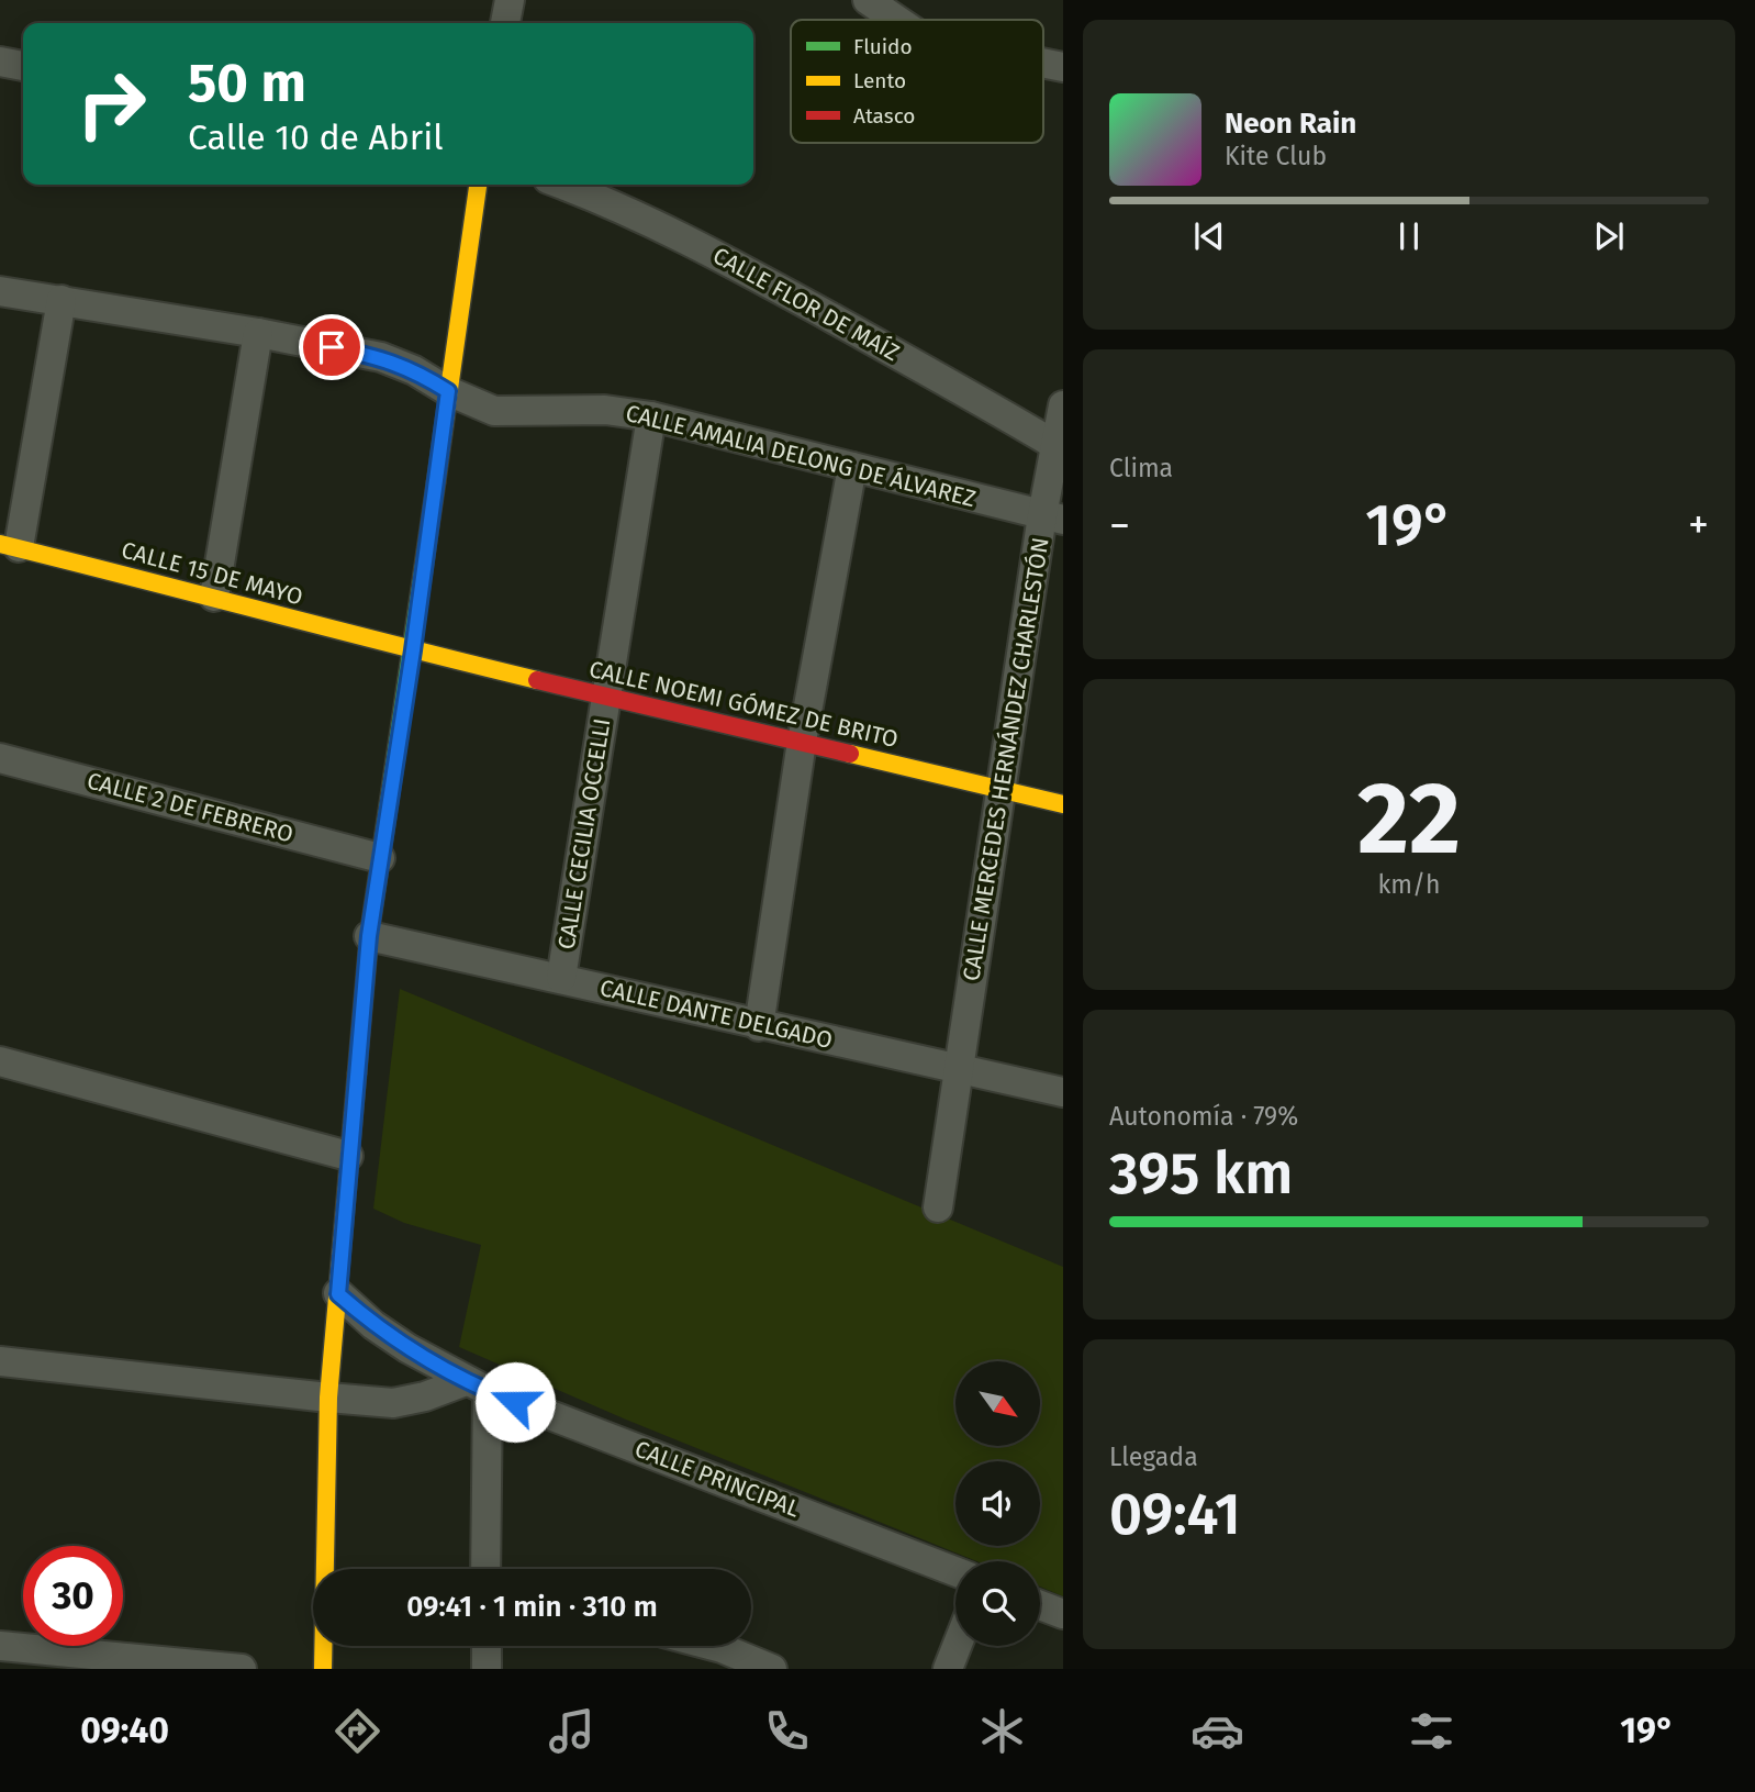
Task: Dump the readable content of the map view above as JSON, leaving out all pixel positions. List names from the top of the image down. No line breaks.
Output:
{"streets":{"street":["CALLE FLOR DE MAÍZ","CALLE AMALIA DELONG DE ÁLVAREZ","CALLE 15 DE MAYO","CALLE NOEMI GÓMEZ DE BRITO","CALLE MERCEDES HERNÁNDEZ CHARLESTÓN","CALLE 2 DE FEBRERO","CALLE CECILIA OCCELLI","CALLE DANTE DELGADO","CALLE PRINCIPAL"]},"crossings":[["CALLE FLOR DE MAÍZ","CALLE MERCEDES HERNÁNDEZ CHARLESTÓN"],["CALLE AMALIA DELONG DE ÁLVAREZ","CALLE MERCEDES HERNÁNDEZ CHARLESTÓN"],["CALLE AMALIA DELONG DE ÁLVAREZ","CALLE CECILIA OCCELLI"],["CALLE 15 DE MAYO","CALLE NOEMI GÓMEZ DE BRITO"],["CALLE NOEMI GÓMEZ DE BRITO","CALLE MERCEDES HERNÁNDEZ CHARLESTÓN"],["CALLE NOEMI GÓMEZ DE BRITO","CALLE CECILIA OCCELLI"],["CALLE MERCEDES HERNÁNDEZ CHARLESTÓN","CALLE DANTE DELGADO"],["CALLE CECILIA OCCELLI","CALLE DANTE DELGADO"]],"legend":["Fluido","Lento","Atasco"],"north":"bottom right","page":{"turn":["50 m","Calle 10 de Abril"],"song":["Neon Rain","Kite Club"],"tile":["Clima",["22","km/h"],["Autonomía · 79%","395 km"],["Llegada","09:41"]],"heat":["−","19°","+"],"limit":"30","trip":"09:41 · 1 min · 310 m","tabs":["09:40","19°"]}}
